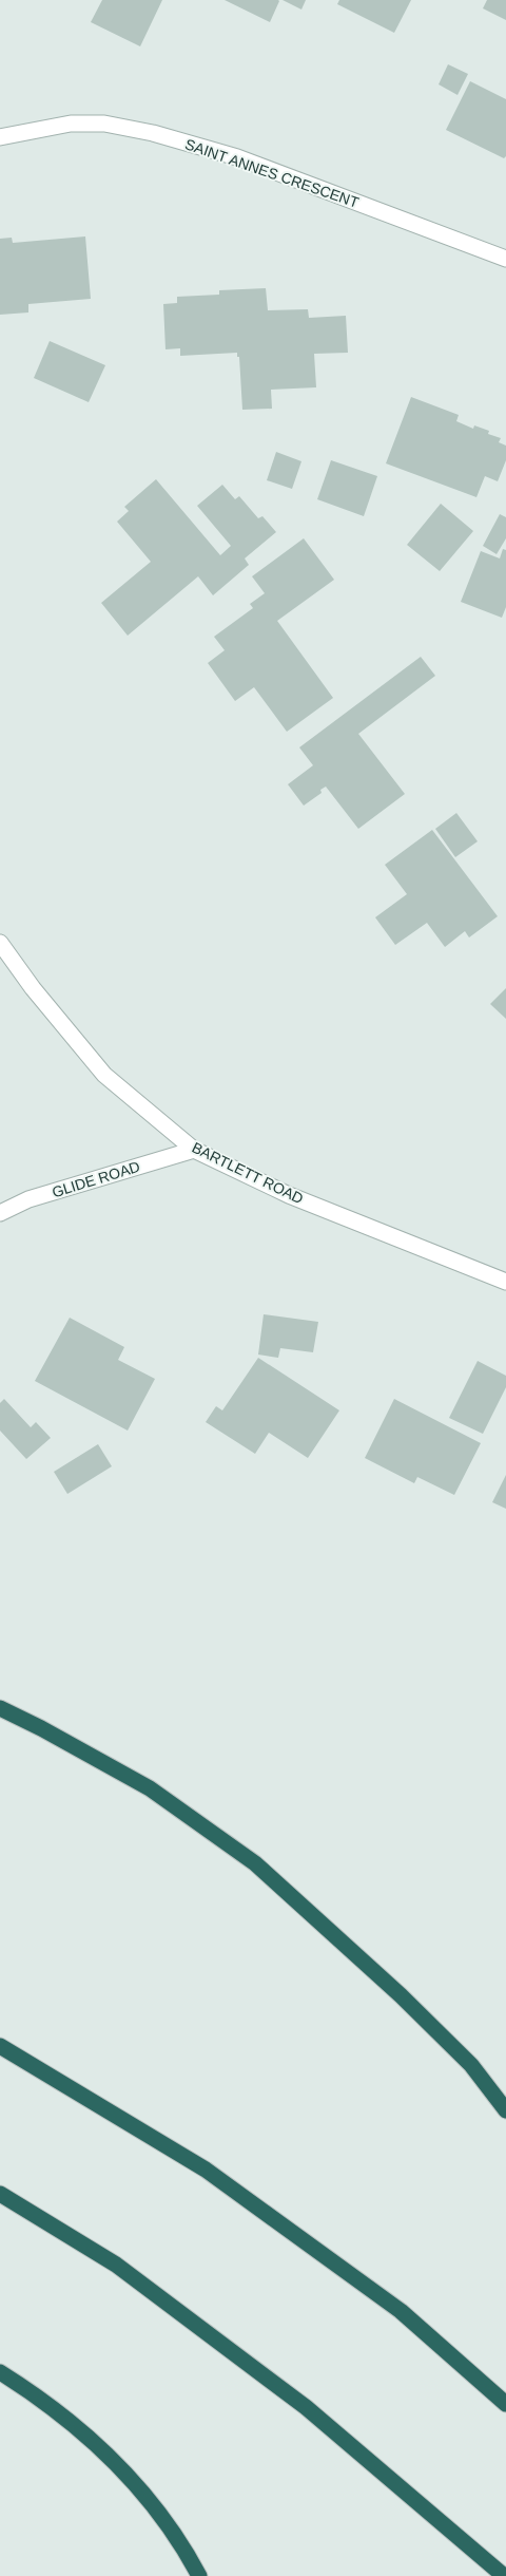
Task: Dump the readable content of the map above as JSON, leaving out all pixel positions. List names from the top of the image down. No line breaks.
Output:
{"streets":{"street":["SAINT ANNES CRESCENT","BARTLETT ROAD","GLIDE ROAD"]},"crossings":[["BARTLETT ROAD","GLIDE ROAD"]]}
